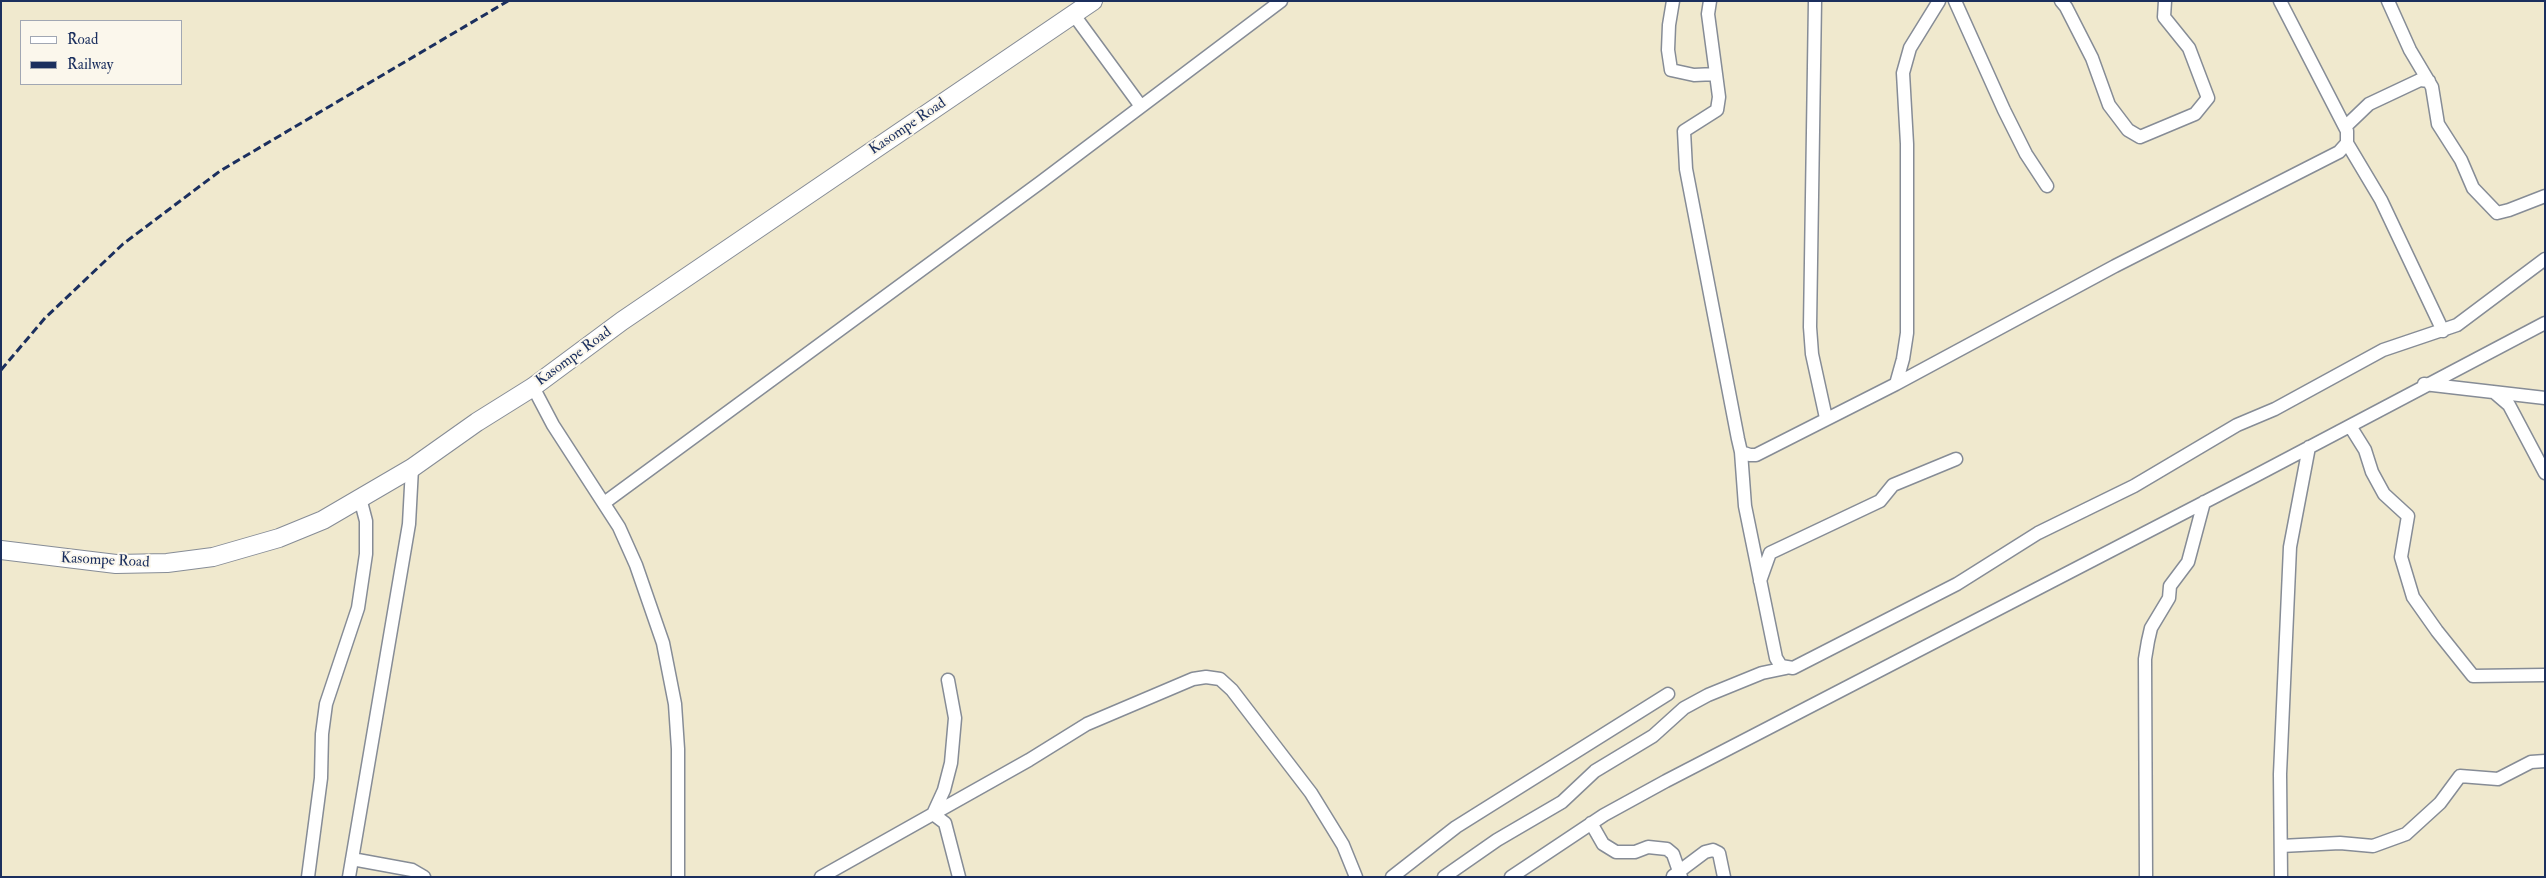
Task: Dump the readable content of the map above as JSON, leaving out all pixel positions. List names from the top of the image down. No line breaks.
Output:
{"streets":{"street":["Kasompe Road"]},"legend":["Road","Railway"]}
